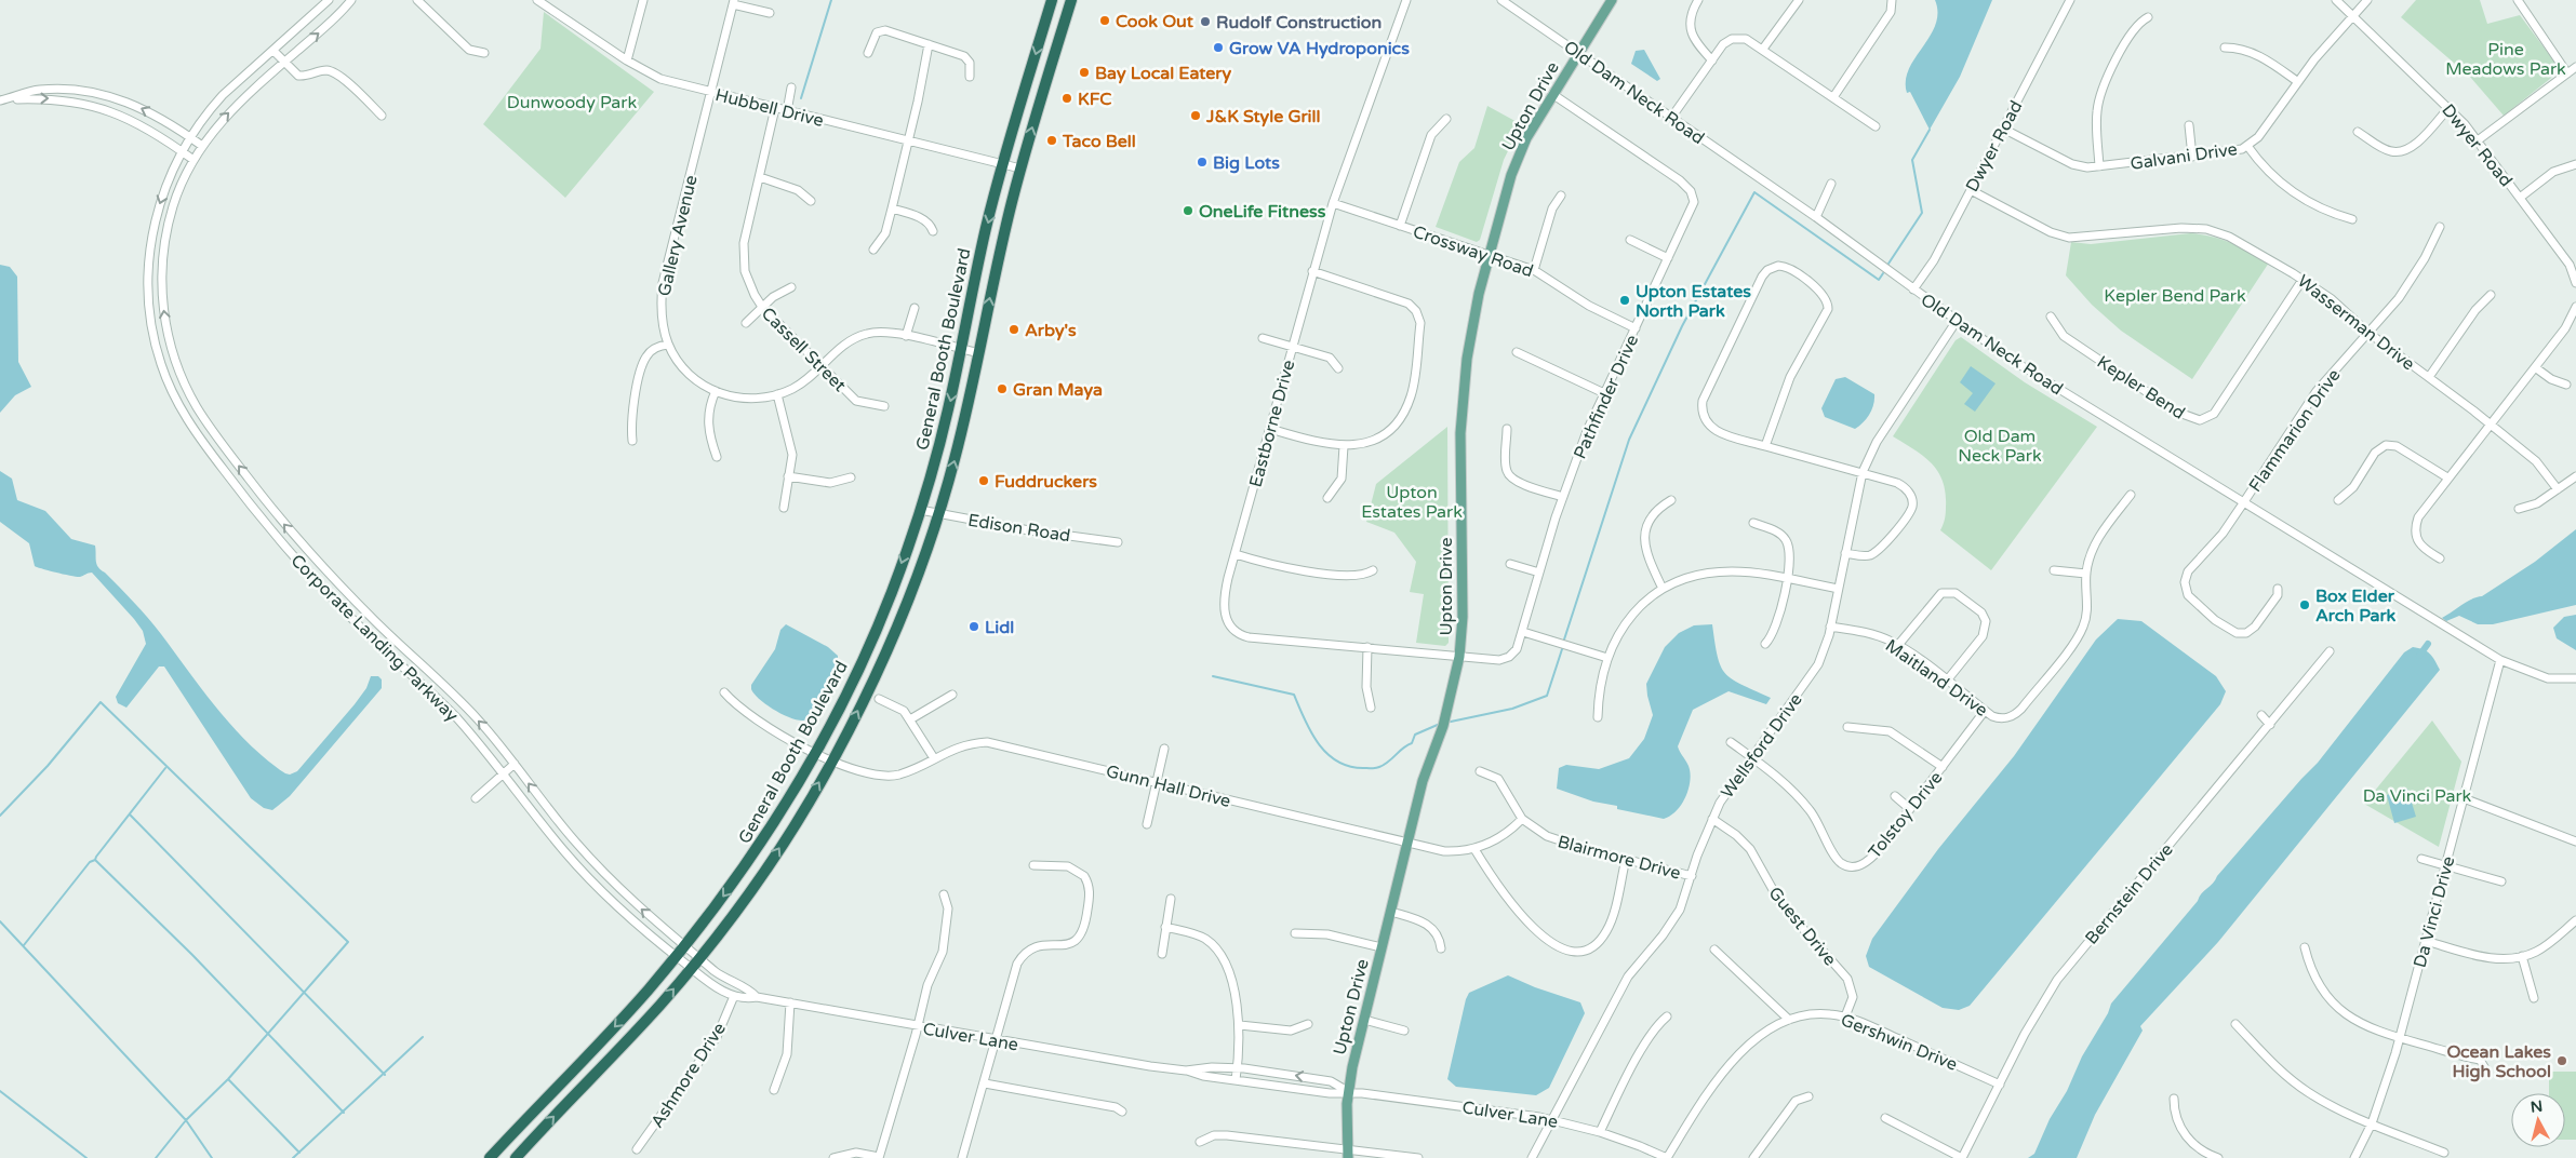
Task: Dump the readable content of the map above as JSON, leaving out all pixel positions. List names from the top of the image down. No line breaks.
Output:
{"streets":{"highway":["General Booth Boulevard"],"main road":["Upton Drive"],"street":["Old Dam Neck Road","Hubbell Drive","Dwyer Road","Galvani Drive","Gallery Avenue","Crossway Road","Wasserman Drive","Cassell Street","Kepler Bend","Pathfinder Drive","Eastborne Drive","Flammarion Drive","Edison Road","Corporate Landing Parkway","Maitland Drive","Wellsford Drive","Gunn Hall Drive","Tolstoy Drive","Blairmore Drive","Bernstein Drive","Da Vinci Drive","Guest Drive","Culver Lane","Gershwin Drive","Ashmore Drive"]},"crossings":[["Old Dam Neck Road","Upton Drive"],["Old Dam Neck Road","Dwyer Road"],["Old Dam Neck Road","Flammarion Drive"],["Old Dam Neck Road","Wellsford Drive"],["Old Dam Neck Road","Da Vinci Drive"],["Upton Drive","Crossway Road"],["Upton Drive","Pathfinder Drive"],["Upton Drive","Eastborne Drive"],["Upton Drive","Gunn Hall Drive"],["Upton Drive","Culver Lane"],["Hubbell Drive","Gallery Avenue"],["Hubbell Drive","Cassell Street"],["Hubbell Drive","General Booth Boulevard"],["Dwyer Road","Galvani Drive"],["Dwyer Road","Wasserman Drive"],["Gallery Avenue","Cassell Street"],["Gallery Avenue","General Booth Boulevard"],["Crossway Road","Pathfinder Drive"],["Crossway Road","Eastborne Drive"],["Wasserman Drive","Kepler Bend"],["Wasserman Drive","Flammarion Drive"],["General Booth Boulevard","Edison Road"],["General Booth Boulevard","Corporate Landing Parkway"],["General Booth Boulevard","Gunn Hall Drive"],["General Booth Boulevard","Culver Lane"],["Pathfinder Drive","Eastborne Drive"],["Corporate Landing Parkway","Culver Lane"],["Maitland Drive","Wellsford Drive"],["Maitland Drive","Tolstoy Drive"],["Wellsford Drive","Tolstoy Drive"],["Wellsford Drive","Blairmore Drive"],["Wellsford Drive","Guest Drive"],["Wellsford Drive","Culver Lane"],["Gunn Hall Drive","Blairmore Drive"],["Bernstein Drive","Gershwin Drive"],["Guest Drive","Gershwin Drive"],["Culver Lane","Gershwin Drive"],["Culver Lane","Ashmore Drive"]],"parks":["Pine Meadows Park","Dunwoody Park","Kepler Bend Park","Old Dam Neck Park","Upton Estates Park","Da Vinci Park"],"places":["Cook Out","Rudolf Construction","Grow VA Hydroponics","Bay Local Eatery","KFC","J&K Style Grill","Taco Bell","Big Lots","OneLife Fitness","Upton Estates North Park","Arby's","Gran Maya","Fuddruckers","Box Elder Arch Park","Lidl","Ocean Lakes High School"],"north":"top"}
